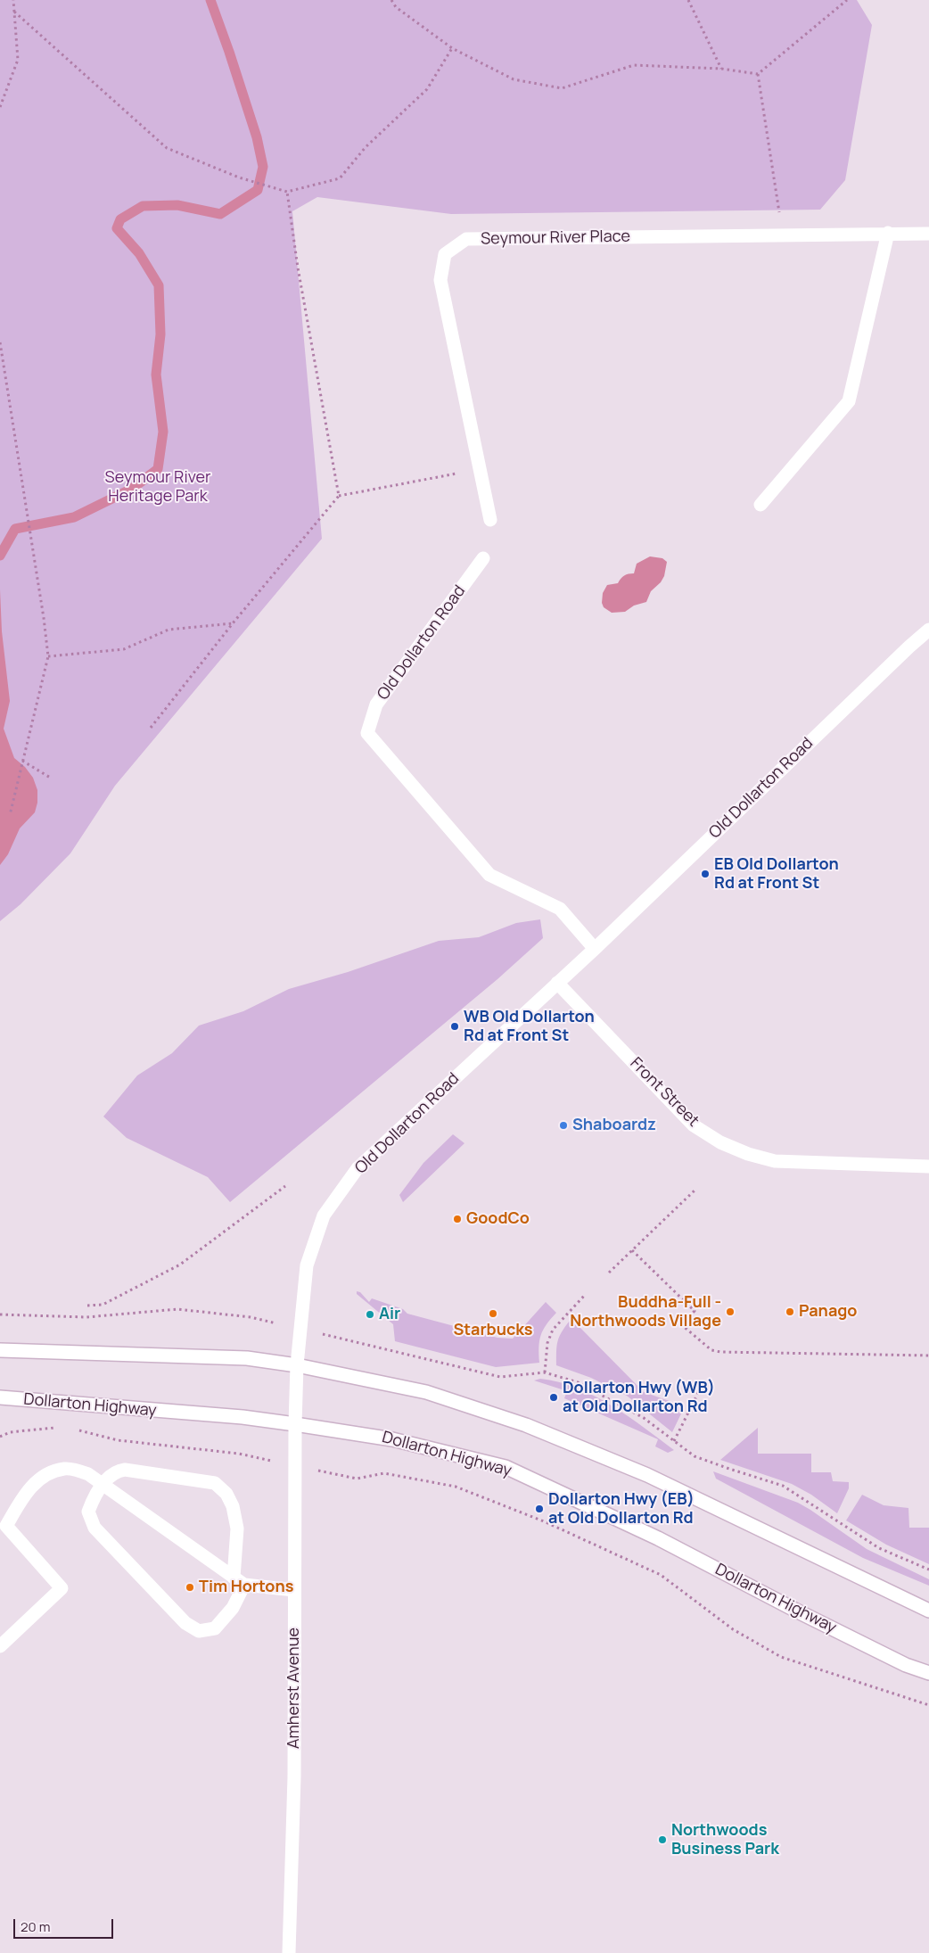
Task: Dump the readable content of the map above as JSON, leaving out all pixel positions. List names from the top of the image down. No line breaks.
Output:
{"streets":{"street":["Seymour River Place","Old Dollarton Road","Front Street","Dollarton Highway","Amherst Avenue"]},"crossings":[["Old Dollarton Road","Front Street"],["Old Dollarton Road","Dollarton Highway"],["Old Dollarton Road","Amherst Avenue"],["Dollarton Highway","Amherst Avenue"]],"parks":["Seymour River Heritage Park"],"places":["EB Old Dollarton Rd at Front St","WB Old Dollarton Rd at Front St","Shaboardz","GoodCo","Buddha-Full - Northwoods Village","Panago","Starbucks","Air","Dollarton Hwy (WB) at Old Dollarton Rd","Dollarton Hwy (EB) at Old Dollarton Rd","Tim Hortons","Northwoods Business Park"],"scale_bar":"20 m"}
